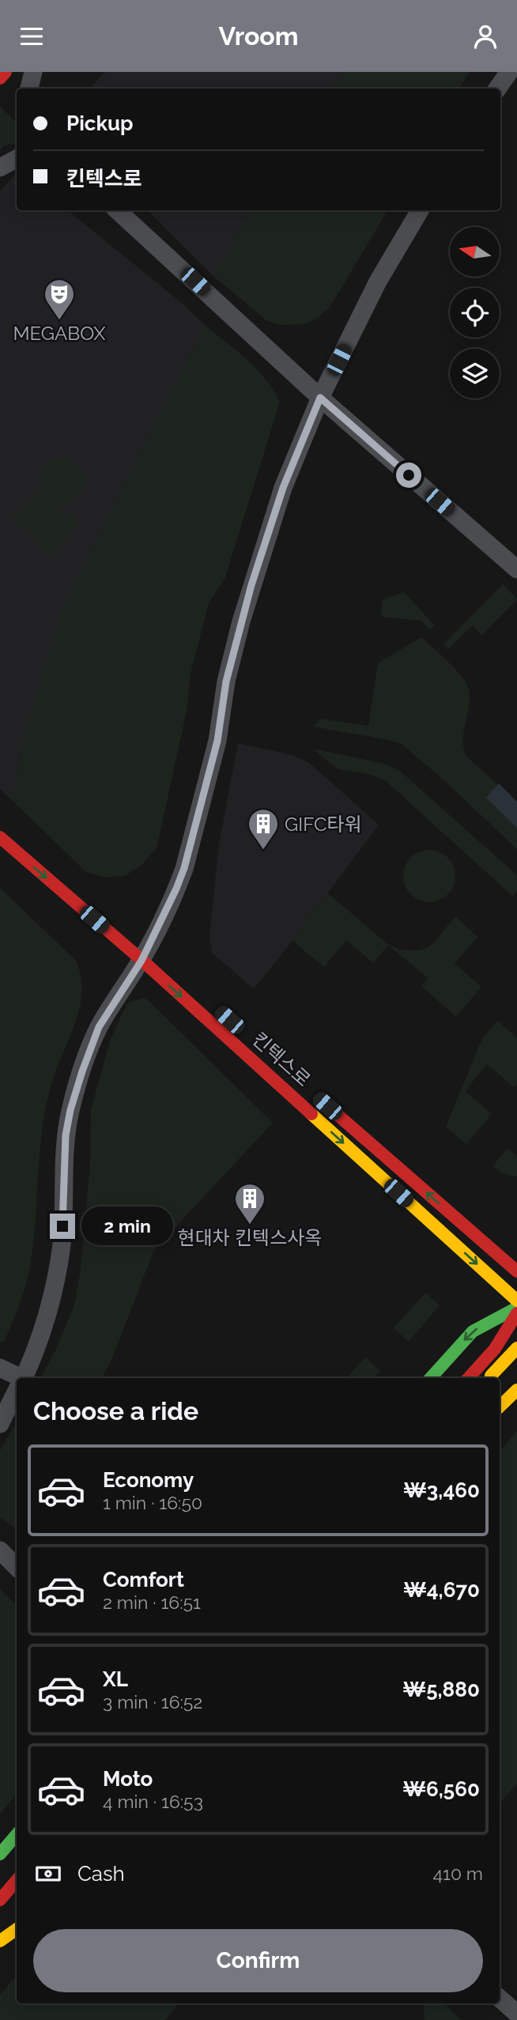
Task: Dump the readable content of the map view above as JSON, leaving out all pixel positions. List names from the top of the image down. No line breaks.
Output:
{"streets":{"main road":["킨텍스로"]},"places":{"theatre":["MEGABOX"],"building":["GIFC타워","현대차 킨텍스사옥"]},"north":"left","page":{"header":"Vroom","banner":["Pickup","킨텍스로"],"bubble":"2 min","heading":"Choose a ride","list":[{"name":"Economy","note":"1 min · 16:50","value":"₩3,460"},{"name":"Comfort","note":"2 min · 16:51","value":"₩4,670"},{"name":"XL","note":"3 min · 16:52","value":"₩5,880"},{"name":"Moto","note":"4 min · 16:53","value":"₩6,560"}],"pay":["Cash","410 m"],"buttons":"Confirm"}}
